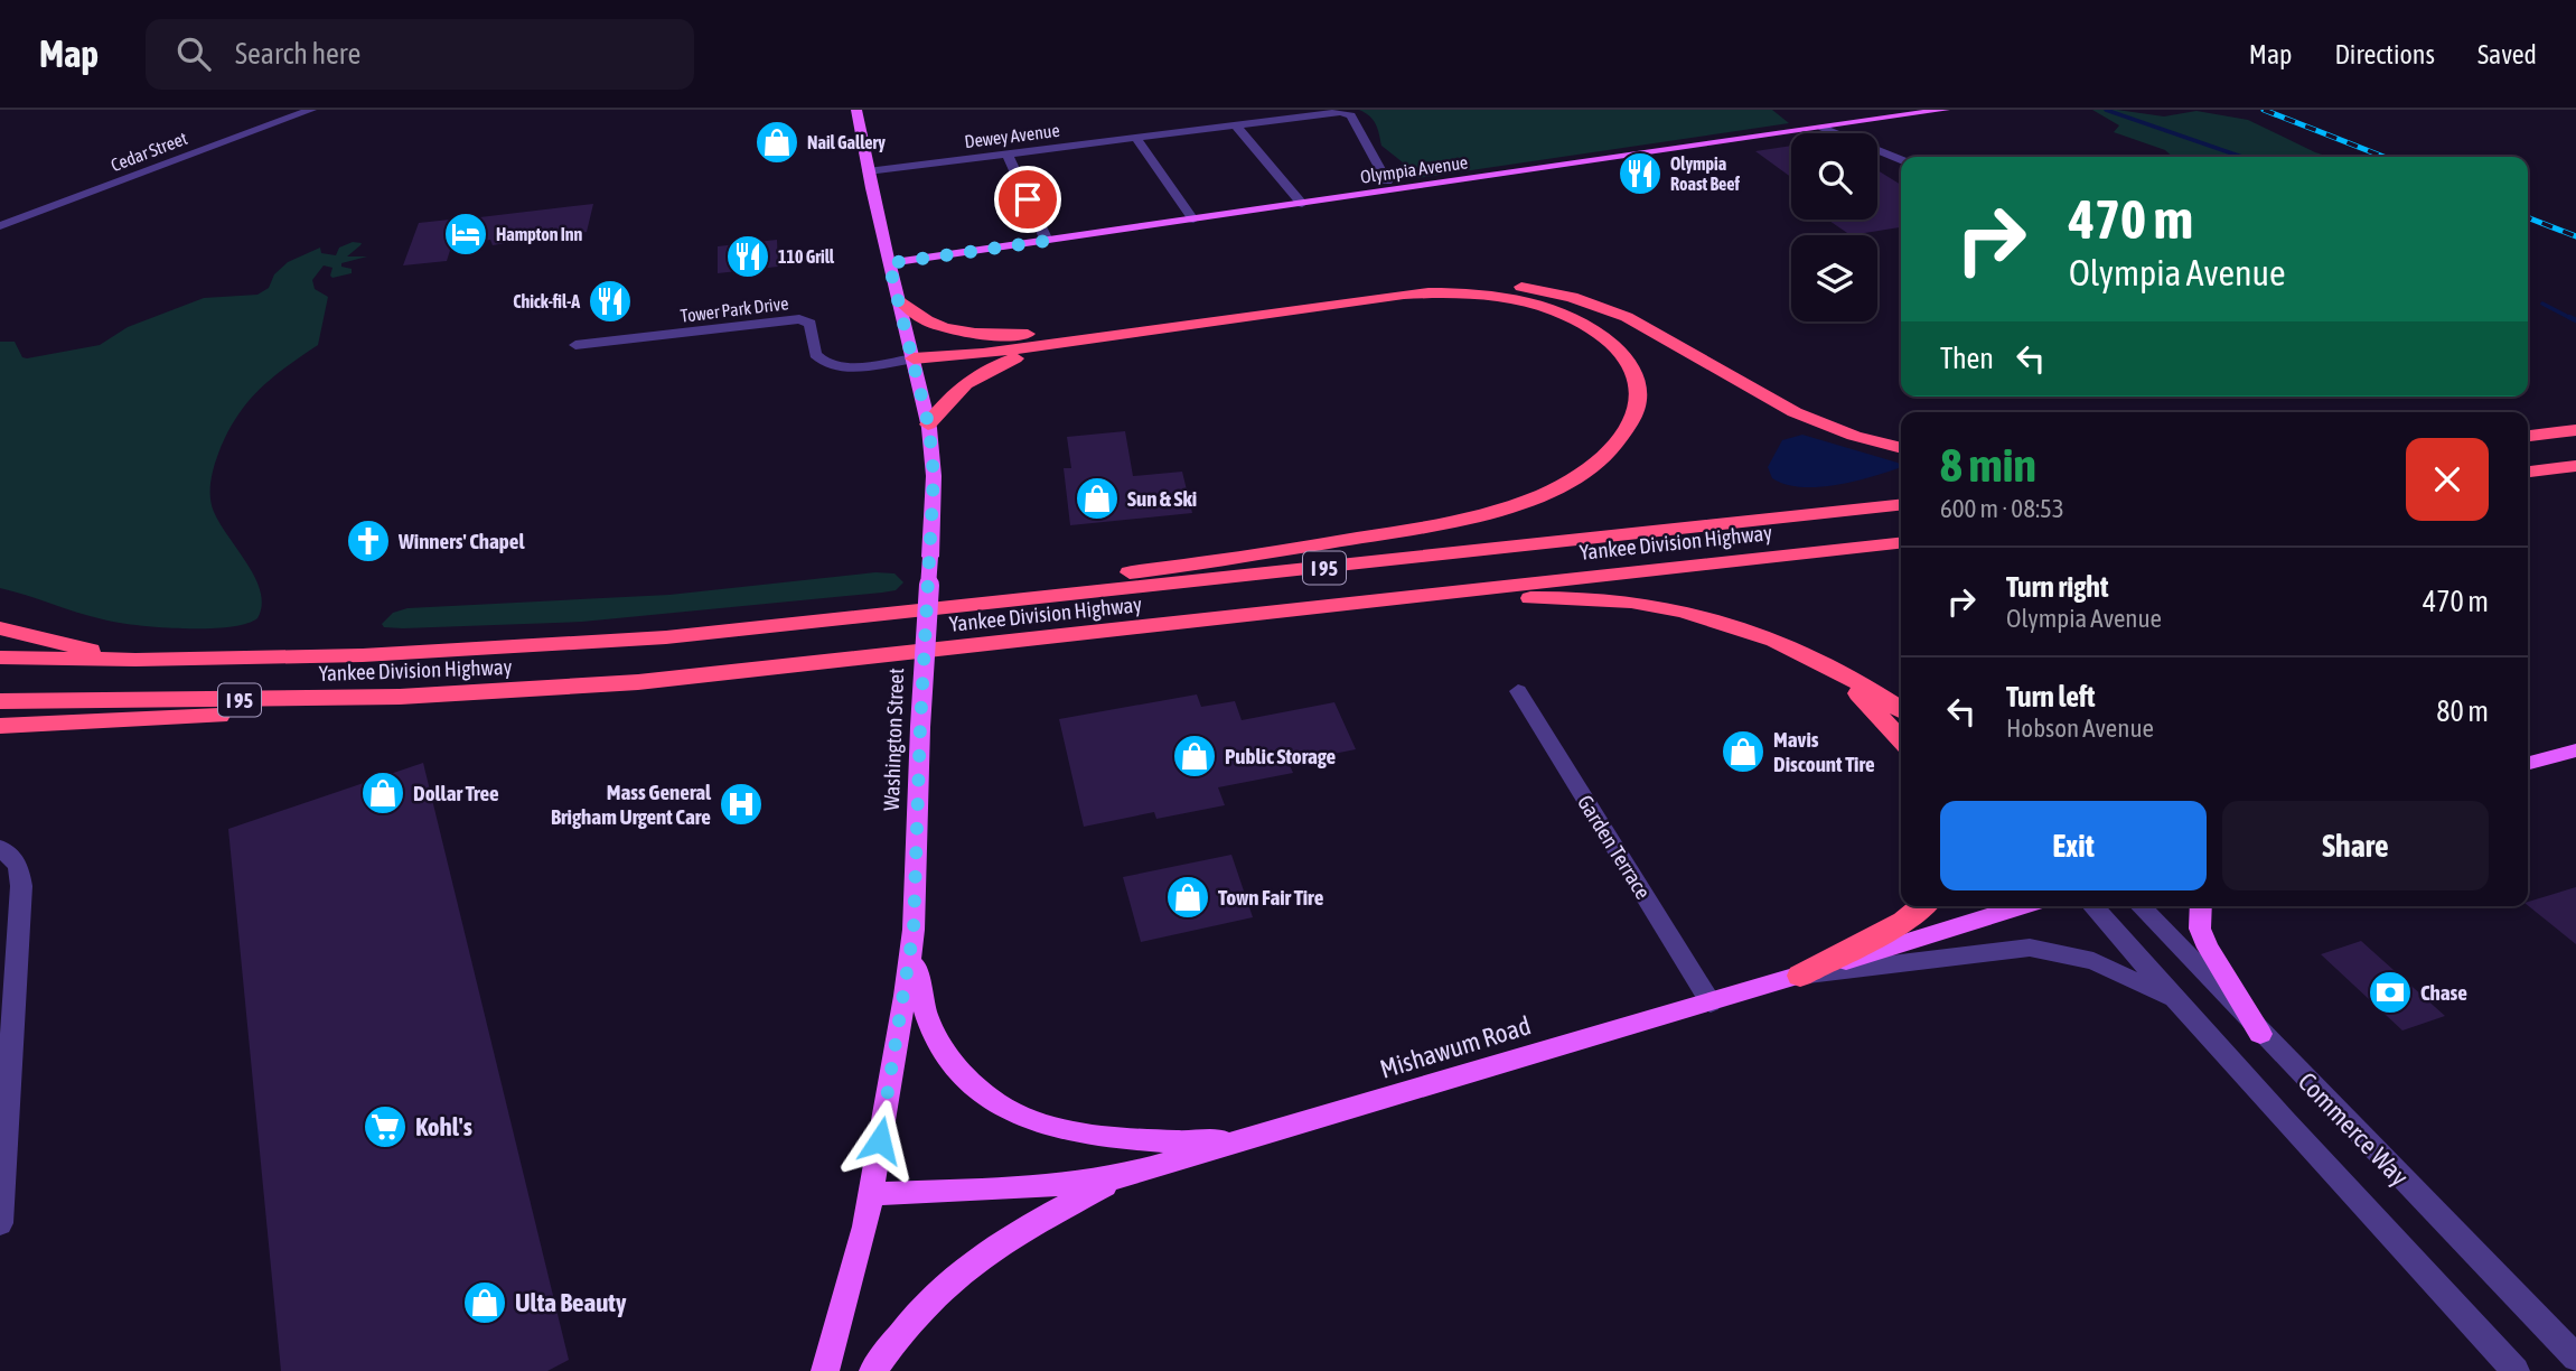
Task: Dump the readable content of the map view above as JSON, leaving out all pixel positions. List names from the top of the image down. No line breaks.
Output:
{"streets":{"highway":["Yankee Division Highway","I 95"],"main road":["Olympia Avenue","Washington Street","Mishawum Road"],"street":["Dewey Avenue","Cedar Street","Tower Park Drive","Garden Terrace","Commerce Way"]},"crossings":[["Dewey Avenue","Washington Street"],["Olympia Avenue","Washington Street"],["Tower Park Drive","Washington Street"],["Washington Street","Mishawum Road"],["Garden Terrace","Mishawum Road"]],"places":{"shop":["Nail Gallery","Sun & Ski","Mavis Discount Tire","Public Storage","Dollar Tree","Town Fair Tire","Ulta Beauty"],"restaurant":["Olympia Roast Beef","110 Grill","Chick-fil-A"],"hotel":["Hampton Inn"],"church":["Winners' Chapel"],"hospital":["Mass General Brigham Urgent Care"],"bank":["Chase"],"supermarket":["Kohl's"]},"page":{"header":"Map","search":"Search here","nav":["Map","Directions","Saved"],"turn":["470 m","Olympia Avenue"],"then":"Then","heading":["8 min","600 m · 08:53"],"list":[{"name":"Turn right","note":"Olympia Avenue","value":"470 m"},{"name":"Turn left","note":"Hobson Avenue","value":"80 m"}],"buttons":["Exit","Share"]}}
